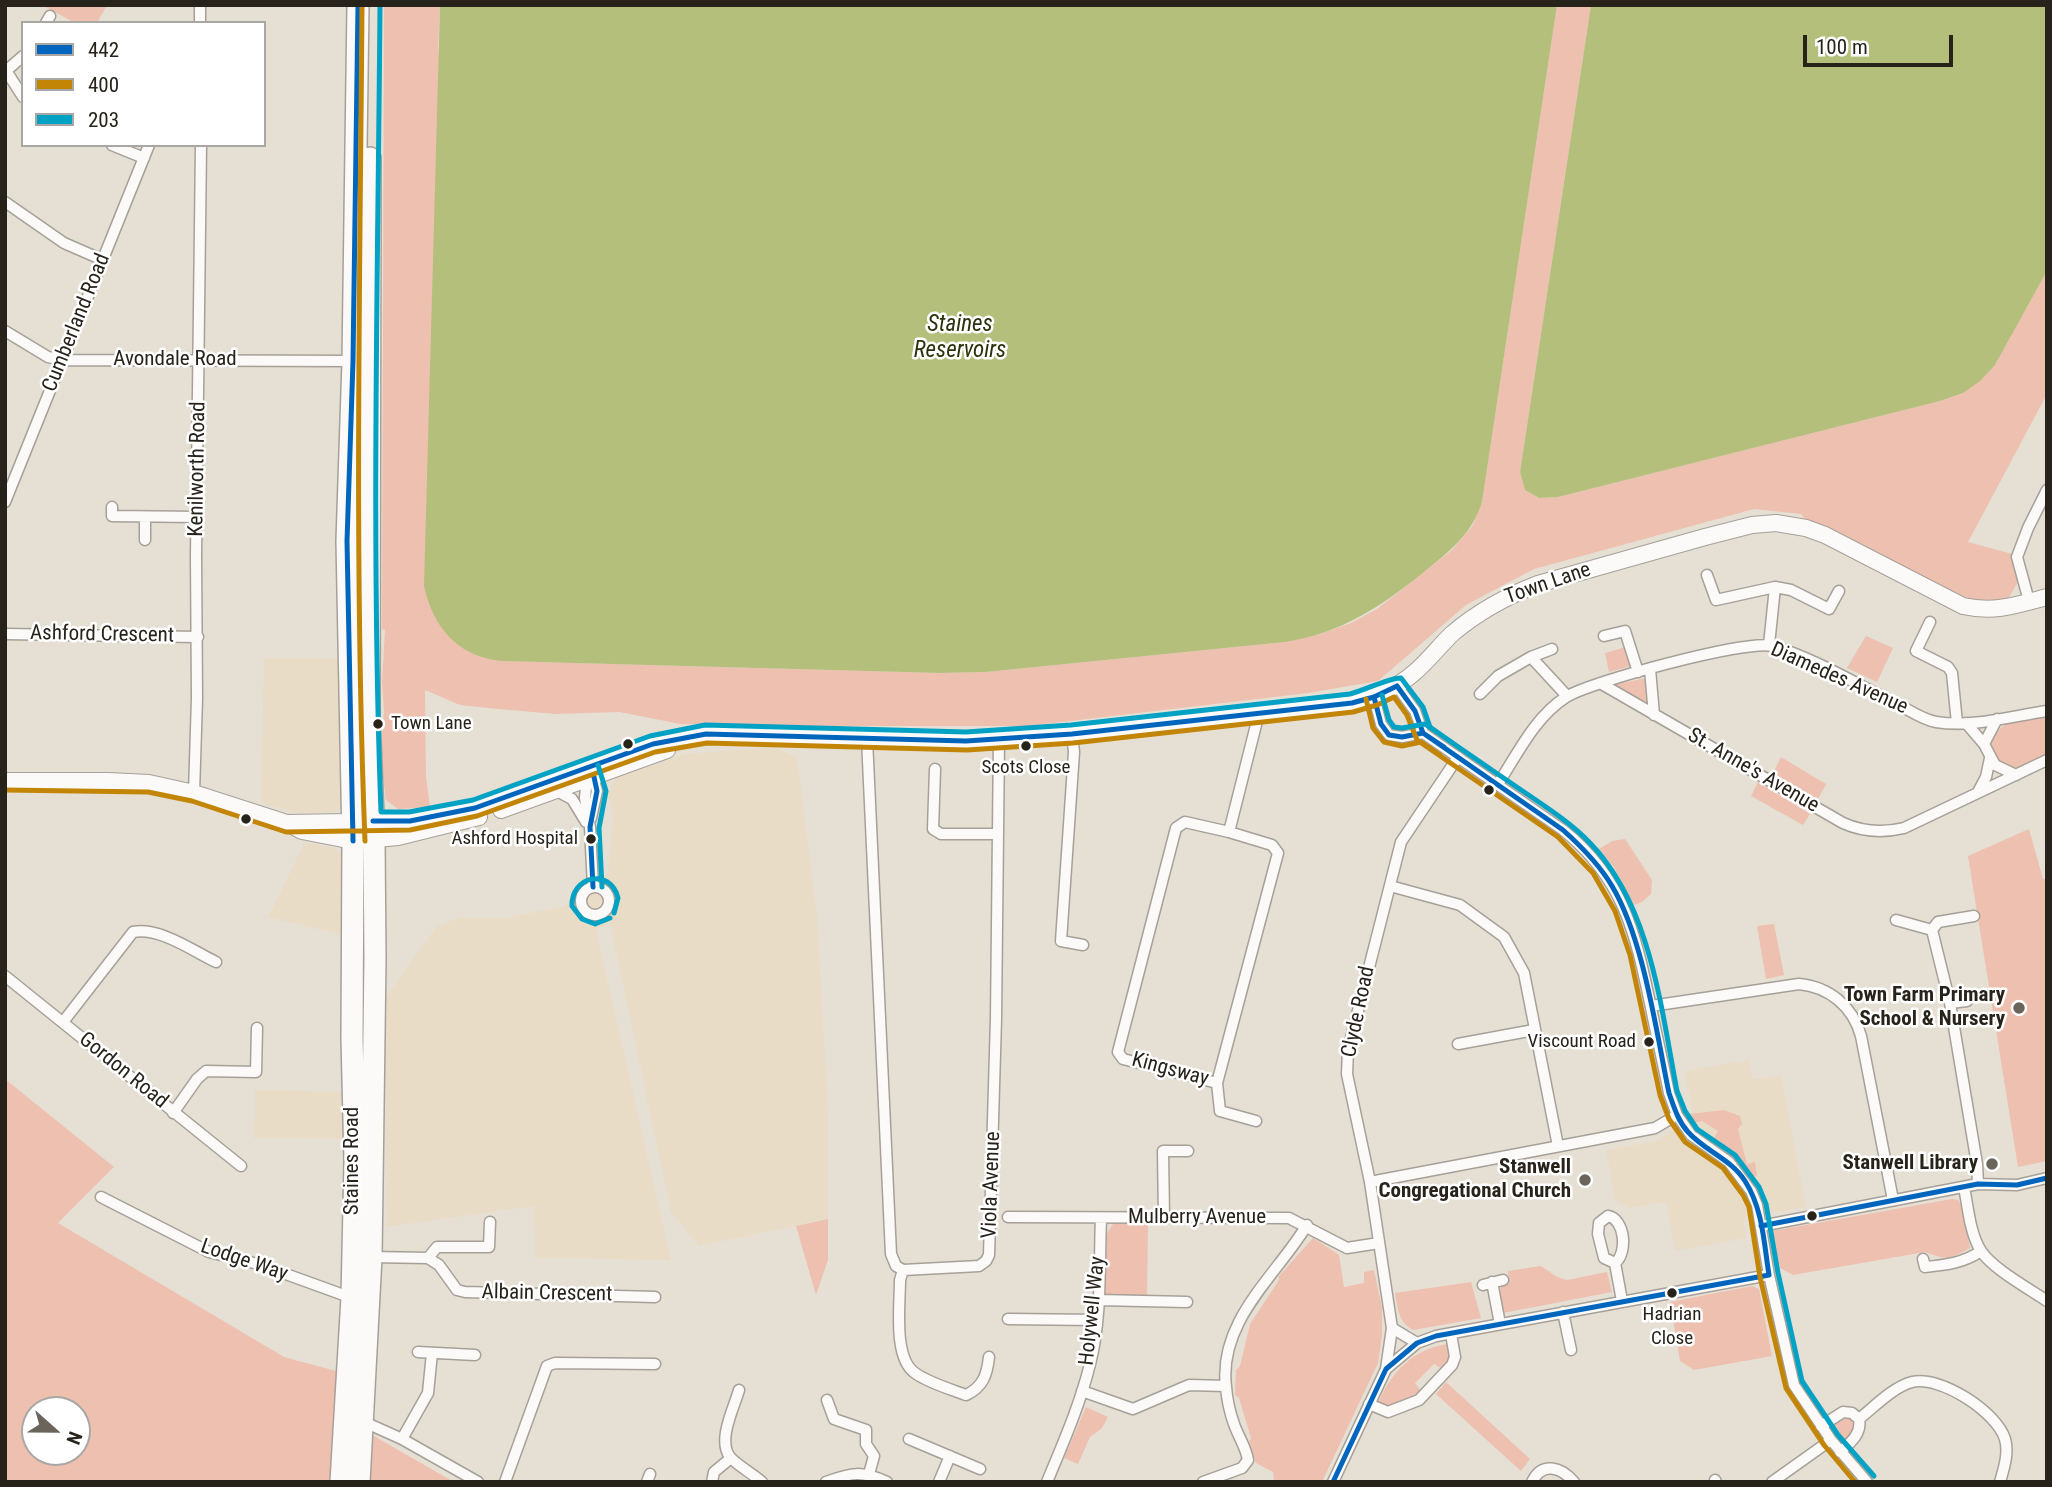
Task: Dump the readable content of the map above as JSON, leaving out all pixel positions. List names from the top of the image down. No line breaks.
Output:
{"streets":{"highway":["Staines Road"],"main road":["Town Lane"],"street":["Cumberland Road","Avondale Road","Kenilworth Road","Ashford Crescent","Diamedes Avenue","St. Anne's Avenue","Clyde Road","Kingsway","Gordon Road","Viola Avenue","Mulberry Avenue","Lodge Way","Albain Crescent","Holywell Way"]},"crossings":[["Cumberland Road","Avondale Road"],["Avondale Road","Kenilworth Road"],["Kenilworth Road","Ashford Crescent"],["Town Lane","Staines Road"],["Town Lane","Viola Avenue"],["Diamedes Avenue","St. Anne's Avenue"],["Clyde Road","Mulberry Avenue"],["Staines Road","Lodge Way"],["Mulberry Avenue","Holywell Way"]],"water":["Staines Reservoirs"],"places":["Town Lane","Scots Close","Ashford Hospital","Town Farm Primary School & Nursery","Viscount Road","Stanwell Library","Stanwell Congregational Church","Hadrian Close"],"lines":["transit line 442","transit line 400","transit line 203"],"legend":["442","400","203"],"scale_bar":"100 m","north":"right"}
